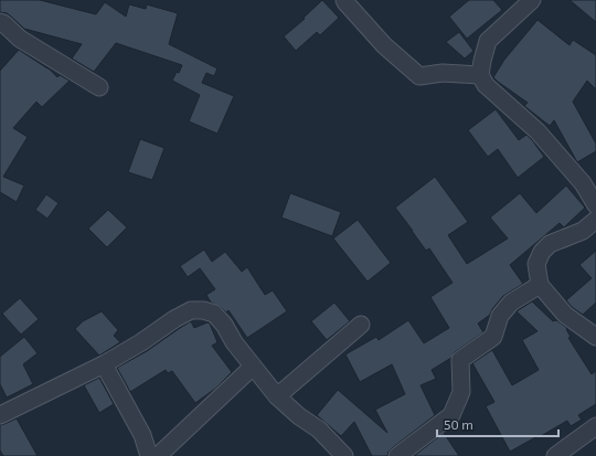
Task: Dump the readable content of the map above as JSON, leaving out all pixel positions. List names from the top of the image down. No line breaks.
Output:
{"scale_bar":"50 m"}
